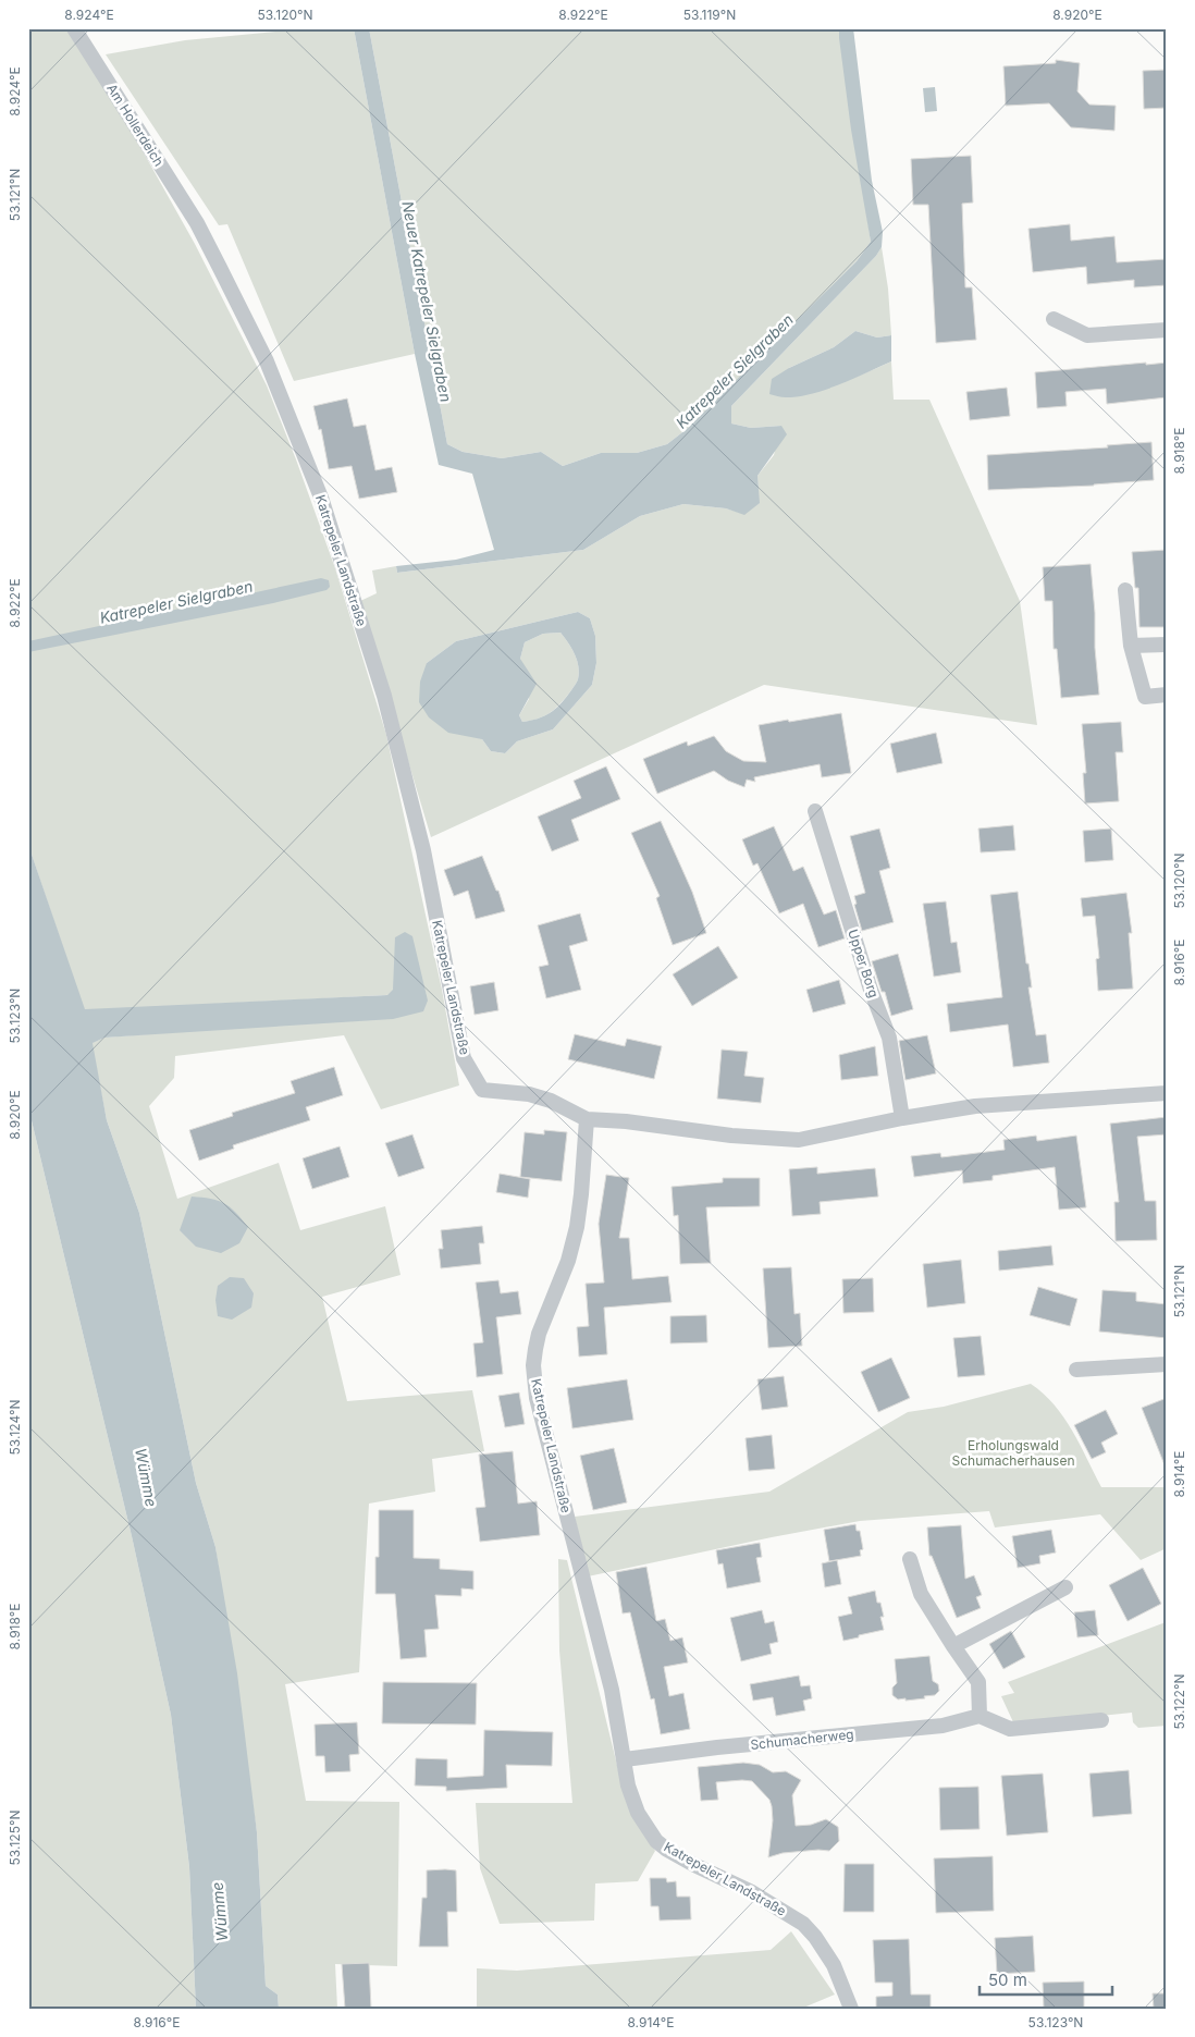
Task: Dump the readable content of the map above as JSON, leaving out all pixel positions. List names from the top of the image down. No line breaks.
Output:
{"streets":{"street":["Am Hollerdeich","Katrepeler Landstraße","Upper Borg","Schumacherweg"]},"crossings":[["Am Hollerdeich","Katrepeler Landstraße"],["Katrepeler Landstraße","Schumacherweg"]],"water":["Neuer Katrepeler Sielgraben","Katrepeler Sielgraben","Wümme"],"parks":["Erholungswald Schumacherhausen"],"scale_bar":"50 m","coordinates":["8.924°E","53.120°N","8.922°E","53.119°N","8.920°E","53.121°N","8.918°E","8.916°E","53.123°N","53.124°N","8.914°E","53.122°N","53.125°N"]}
